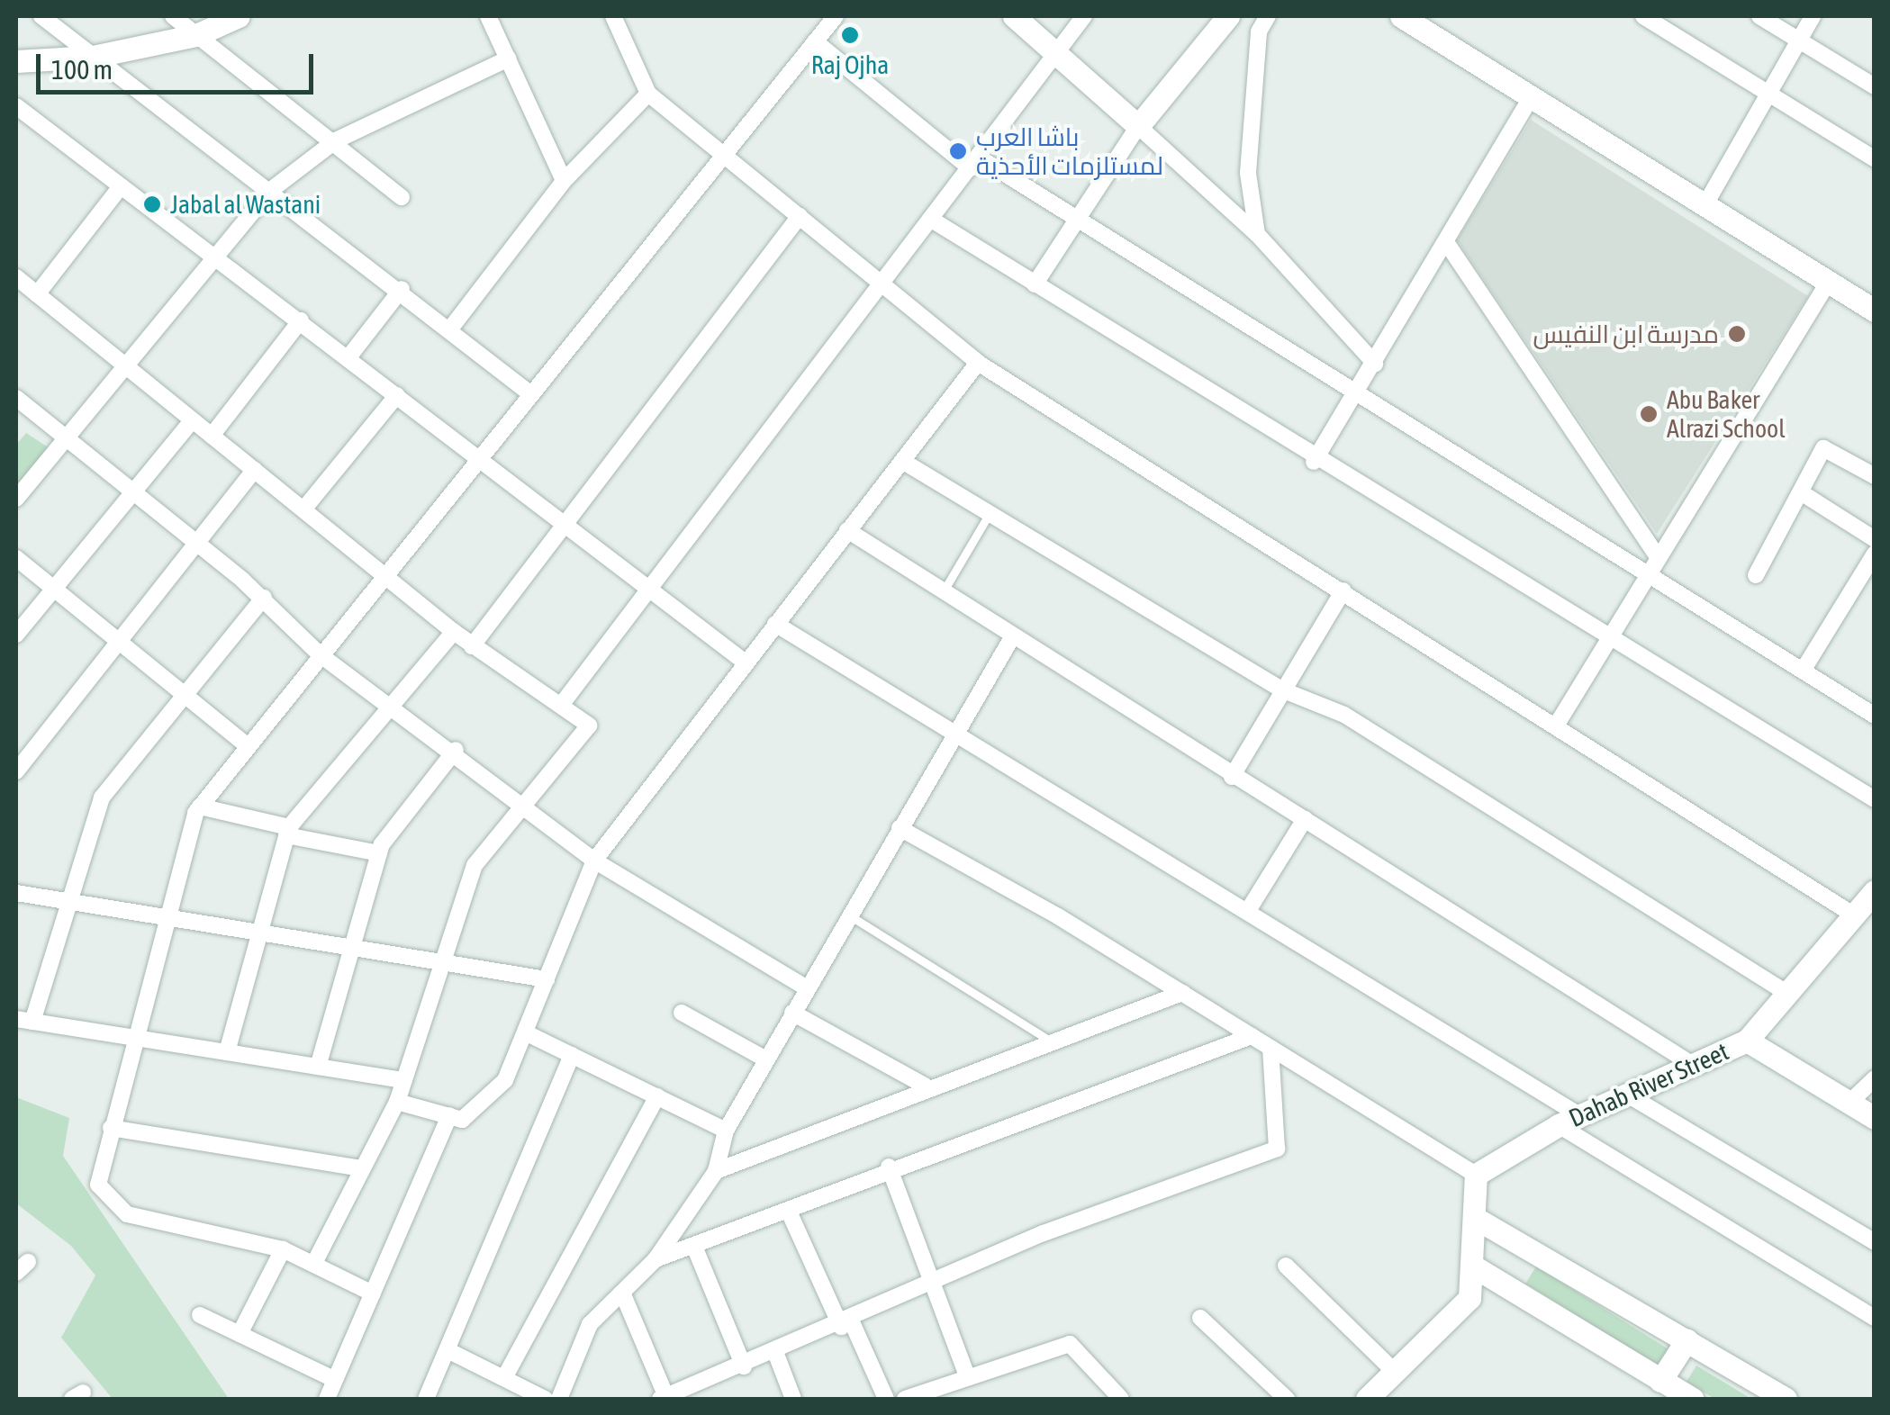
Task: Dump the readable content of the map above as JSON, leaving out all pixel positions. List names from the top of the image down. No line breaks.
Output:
{"streets":{"street":["Dahab River Street"]},"places":["Raj Ojha","باشا العرب لمستلزمات الأحذية","Jabal al Wastani","مدرسة ابن النفيس","Abu Baker Alrazi School"],"scale_bar":"100 m"}
